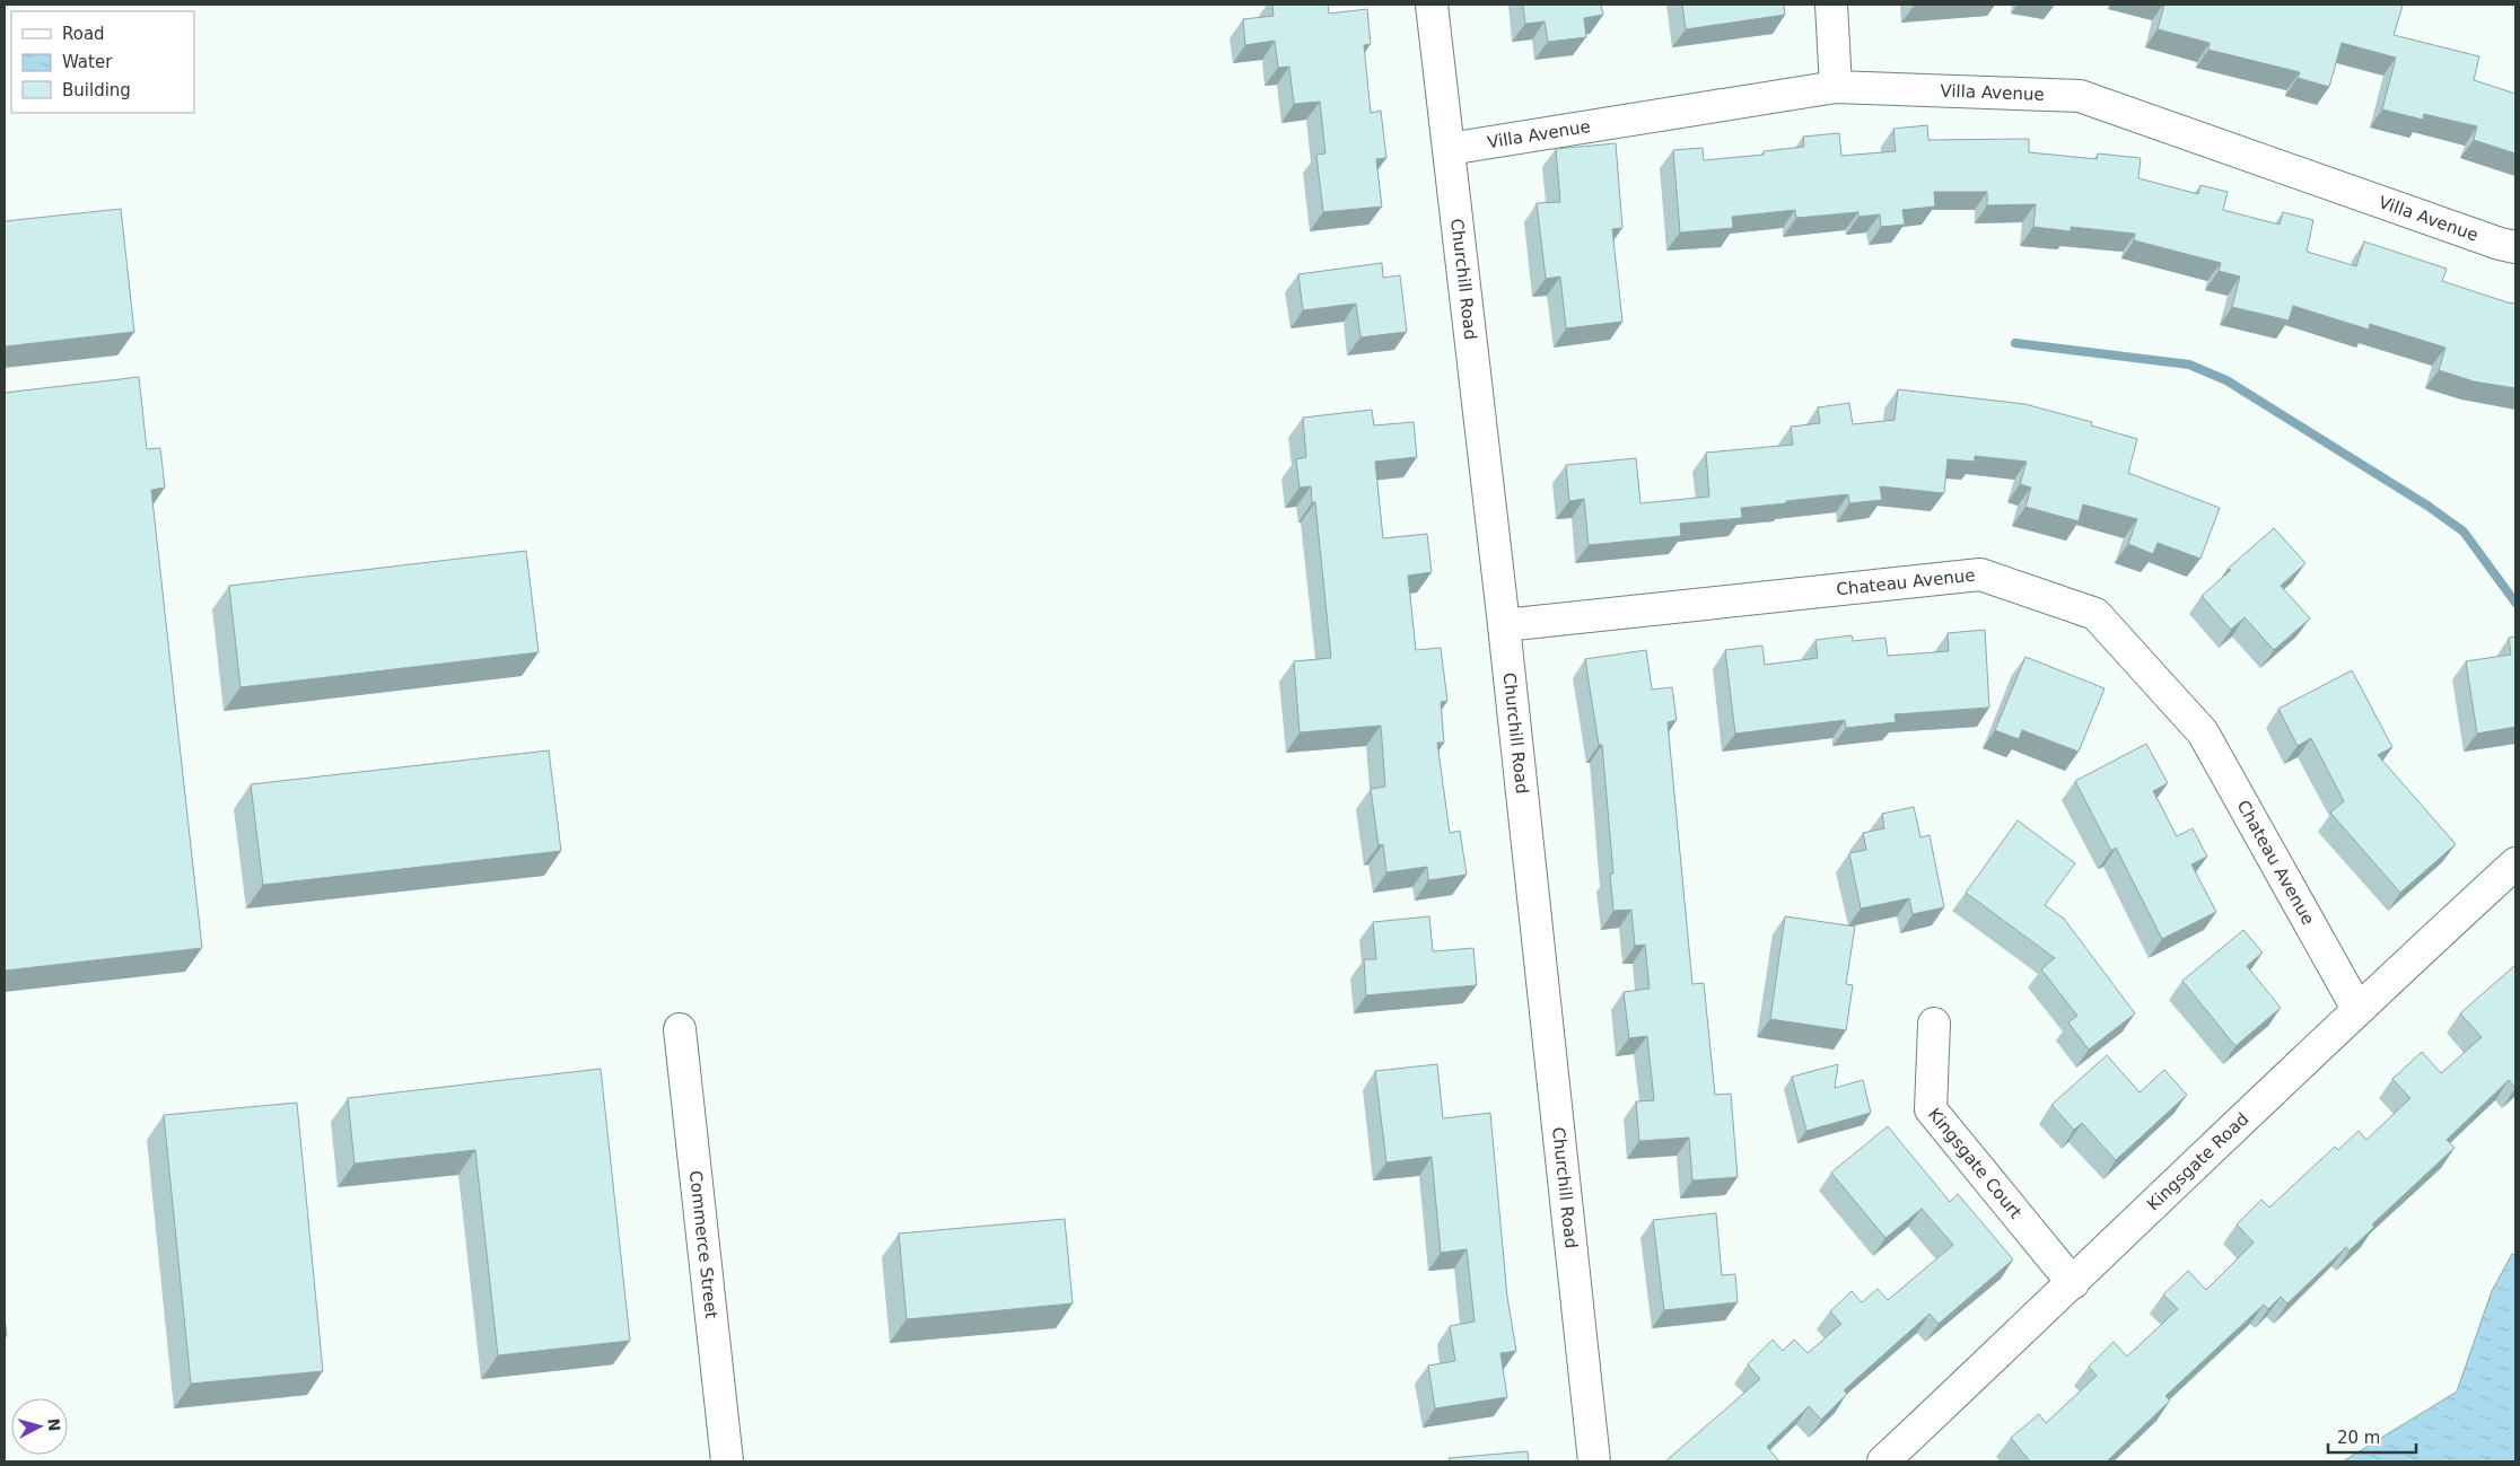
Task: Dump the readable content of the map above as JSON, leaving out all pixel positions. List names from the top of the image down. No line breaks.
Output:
{"streets":{"street":["Villa Avenue","Churchill Road","Chateau Avenue","Kingsgate Road","Kingsgate Court","Commerce Street"]},"crossings":[["Villa Avenue","Churchill Road"],["Churchill Road","Chateau Avenue"],["Chateau Avenue","Kingsgate Road"],["Kingsgate Road","Kingsgate Court"]],"legend":["Road","Water","Building"],"scale_bar":"20 m","north":"right"}
